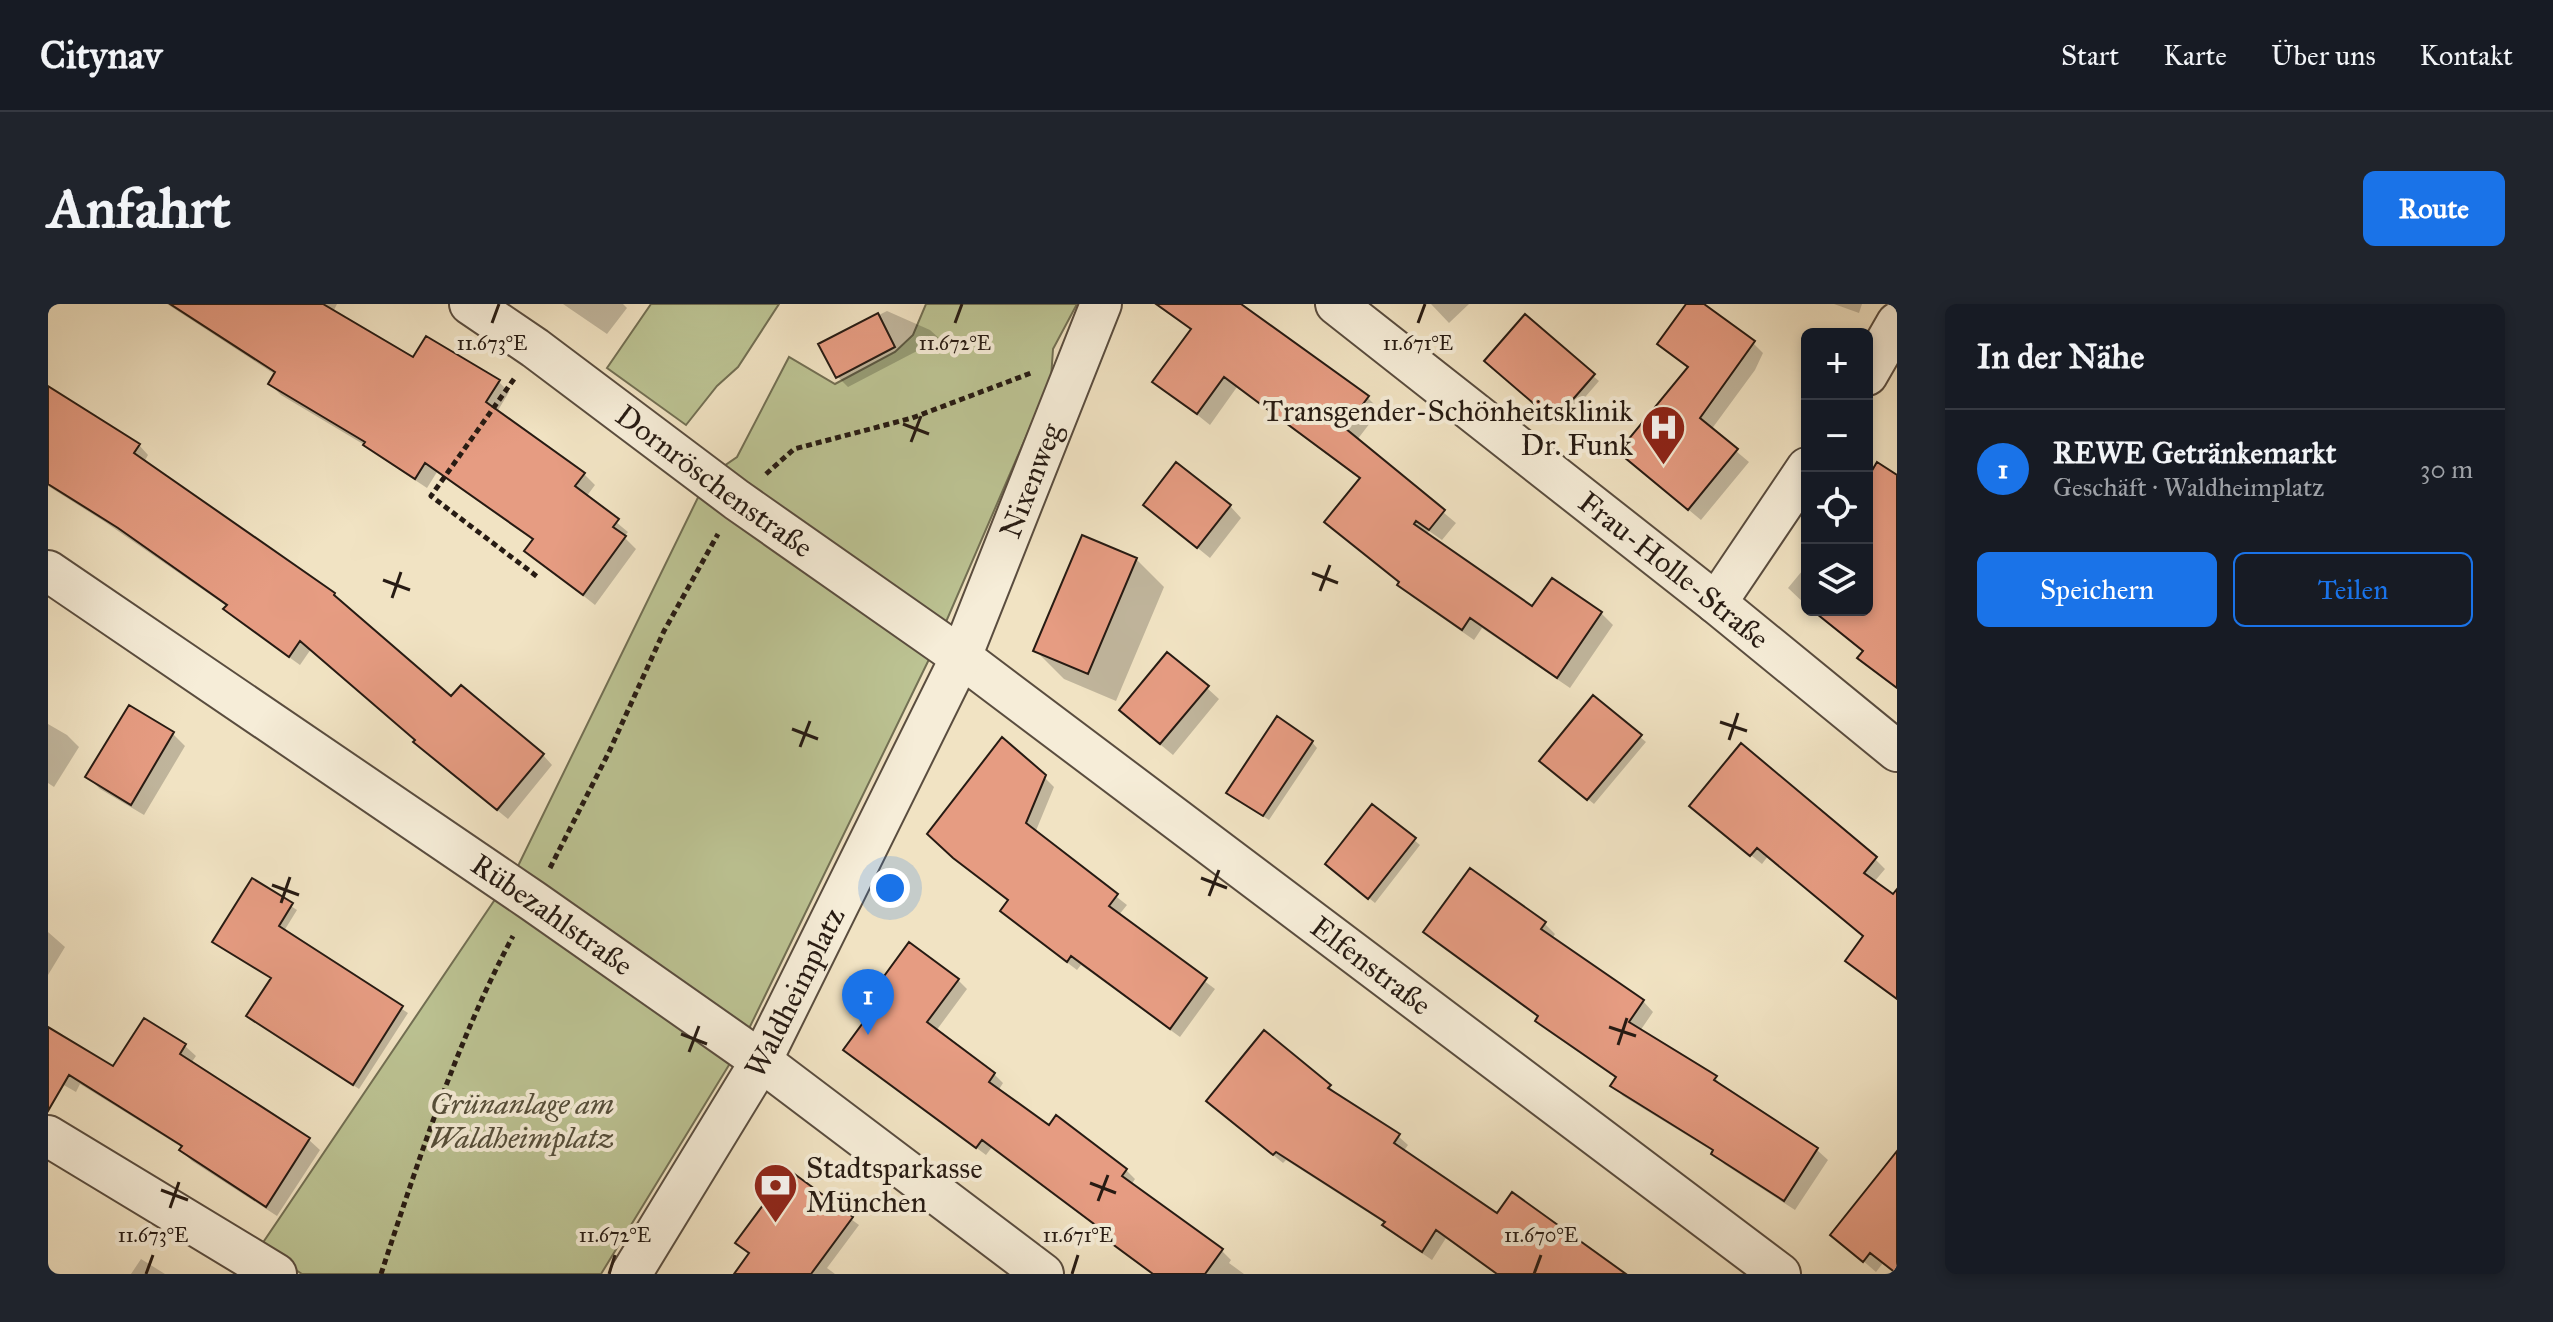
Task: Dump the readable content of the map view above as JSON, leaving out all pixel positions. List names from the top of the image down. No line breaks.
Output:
{"streets":{"street":["Nixenweg","Dornröschenstraße","Frau-Holle-Straße","Rübezahlstraße","Elfenstraße","Waldheimplatz"]},"crossings":[["Nixenweg","Dornröschenstraße"],["Nixenweg","Elfenstraße"],["Nixenweg","Waldheimplatz"],["Dornröschenstraße","Elfenstraße"],["Dornröschenstraße","Waldheimplatz"],["Rübezahlstraße","Waldheimplatz"],["Elfenstraße","Waldheimplatz"]],"parks":["Grünanlage am Waldheimplatz"],"places":{"hospital":["Transgender-Schönheitsklinik Dr. Funk"],"bank":["Stadtsparkasse München"]},"page":{"header":"Citynav","nav":["Start","Karte","Über uns","Kontakt"],"buttons":["Route",["Speichern","Teilen"]],"title":"Anfahrt","heading":"In der Nähe","map_buttons":["+","−"],"list":[{"mark":"1","name":"REWE Getränkemarkt","note":"Geschäft · Waldheimplatz","value":"30 m"}],"pins":"1"},"coordinates":["11.673°E","11.672°E","11.671°E","11.670°E"]}
